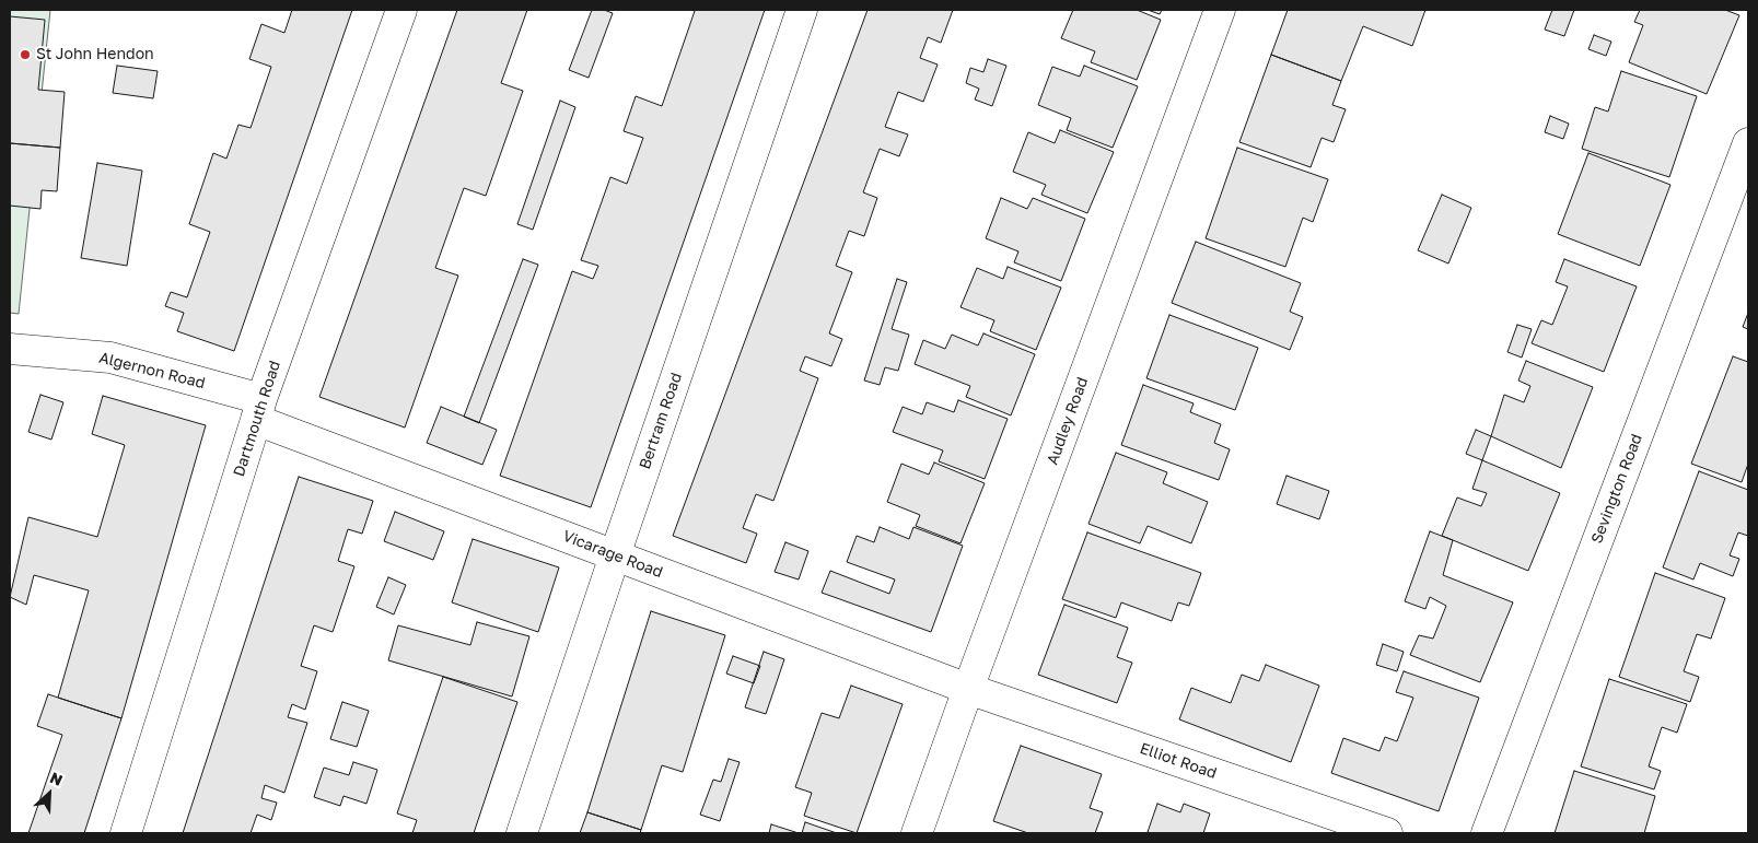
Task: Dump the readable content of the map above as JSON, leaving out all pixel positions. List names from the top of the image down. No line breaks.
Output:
{"streets":{"street":["Algernon Road","Dartmouth Road","Bertram Road","Audley Road","Sevington Road","Vicarage Road","Elliot Road"]},"crossings":[["Algernon Road","Dartmouth Road"],["Algernon Road","Vicarage Road"],["Dartmouth Road","Vicarage Road"],["Bertram Road","Vicarage Road"],["Audley Road","Vicarage Road"],["Audley Road","Elliot Road"],["Vicarage Road","Elliot Road"]],"places":["St John Hendon"],"north":"top right"}
